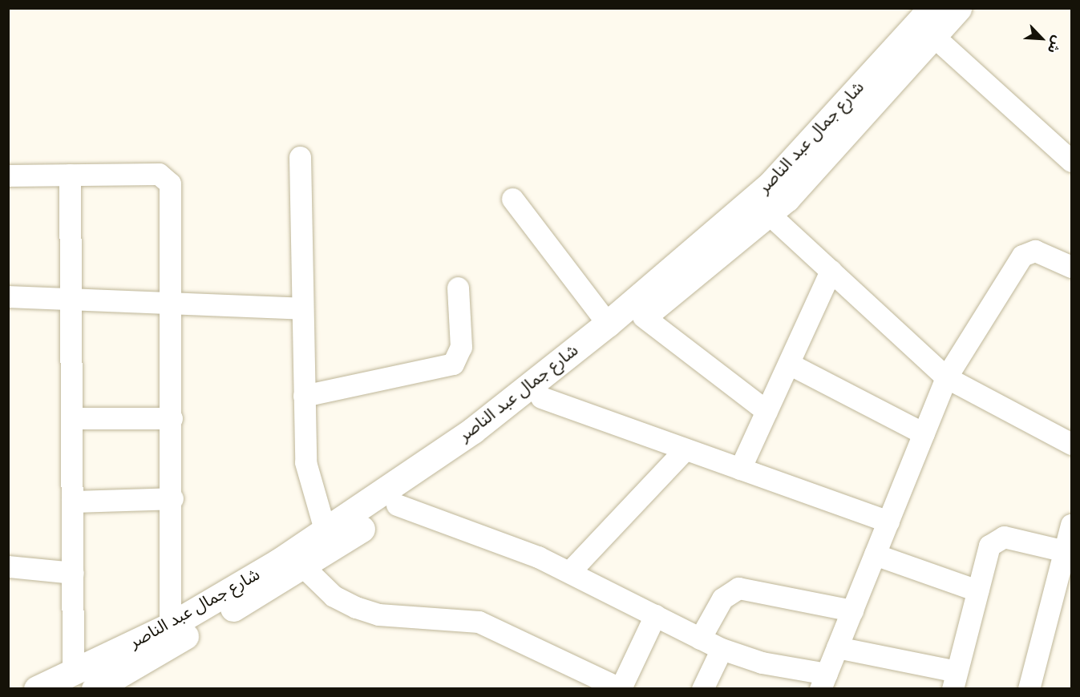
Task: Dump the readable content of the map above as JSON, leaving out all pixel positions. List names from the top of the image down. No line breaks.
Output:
{"streets":{"street":["شارع جمال عبد الناصر"]},"north":"bottom right"}
